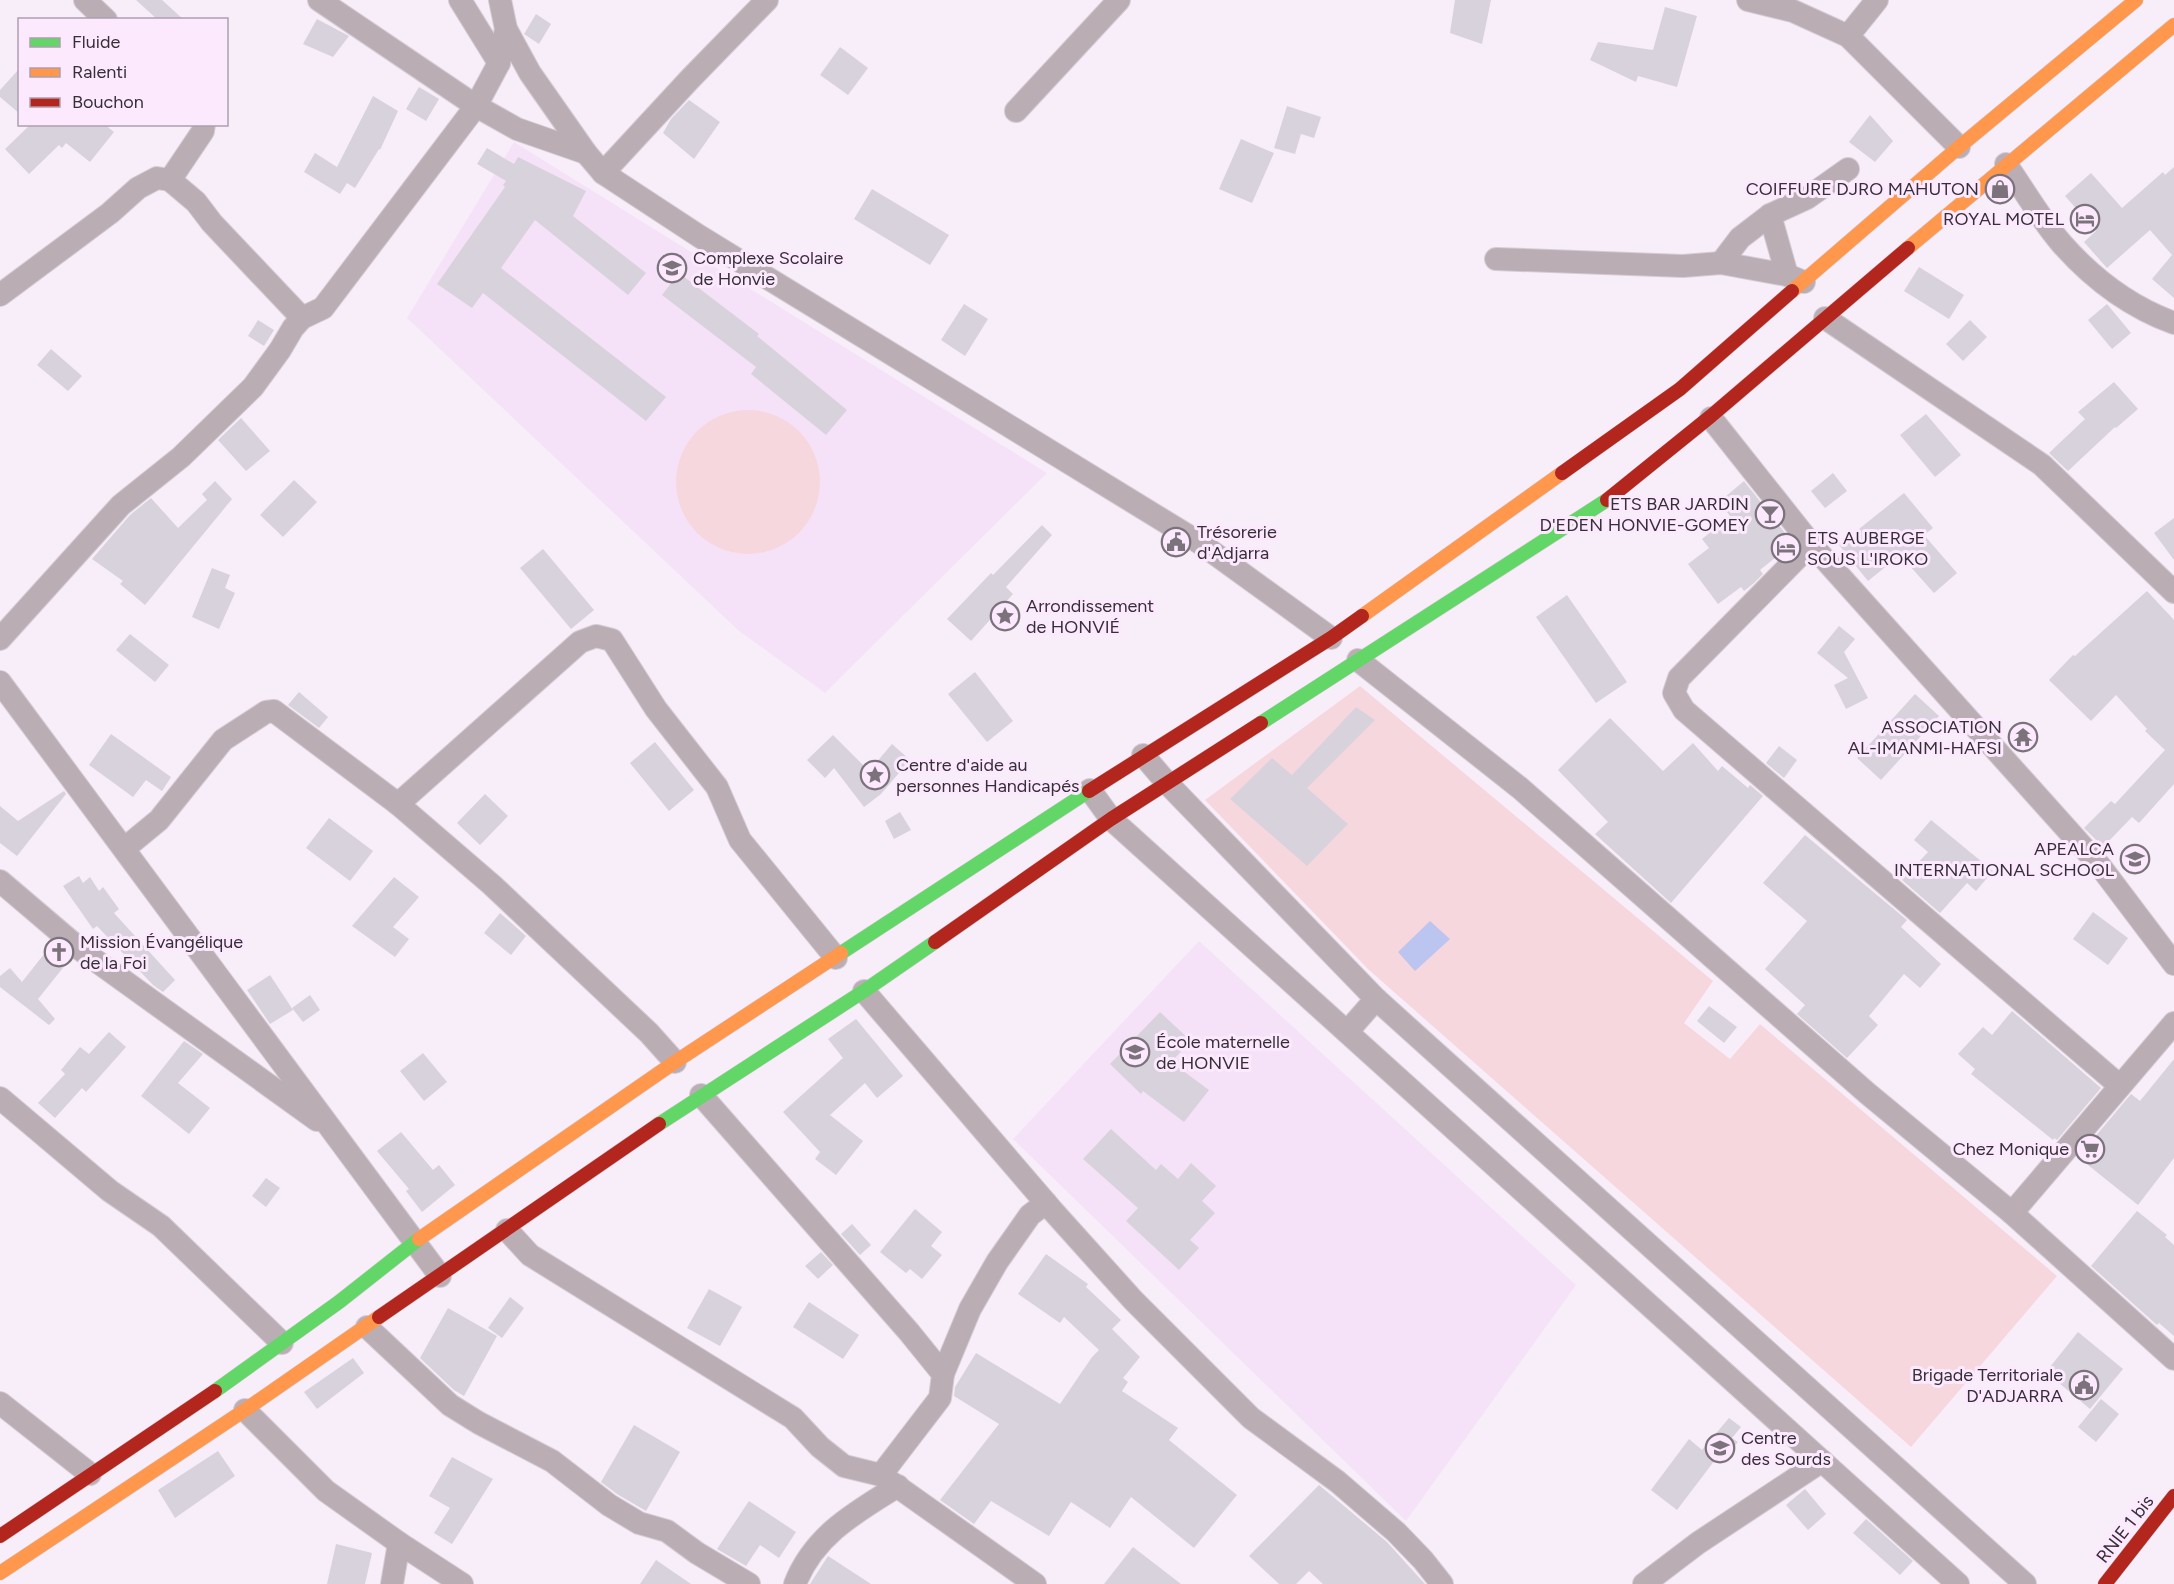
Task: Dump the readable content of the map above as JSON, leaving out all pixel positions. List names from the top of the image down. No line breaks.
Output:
{"streets":{"main road":["RNIE 1 bis"]},"places":{"shop":["COIFFURE DJRO MAHUTON"],"hotel":["ROYAL MOTEL","ETS AUBERGE SOUS L'IROKO"],"school or university":["Complexe Scolaire de Honvie","APEALCA INTERNATIONAL SCHOOL","École maternelle de HONVIE","Centre des Sourds"],"bar":["ETS BAR JARDIN D'EDEN HONVIE-GOMEY"],"public building":["Trésorerie d'Adjarra","Brigade Territoriale D'ADJARRA"],"place":["Arrondissement de HONVIÉ","Centre d'aide au personnes Handicapés"],"temple":["ASSOCIATION AL-IMANMI-HAFSI"],"church":["Mission Évangélique de la Foi"],"supermarket":["Chez Monique"]},"legend":["Fluide","Ralenti","Bouchon"]}
